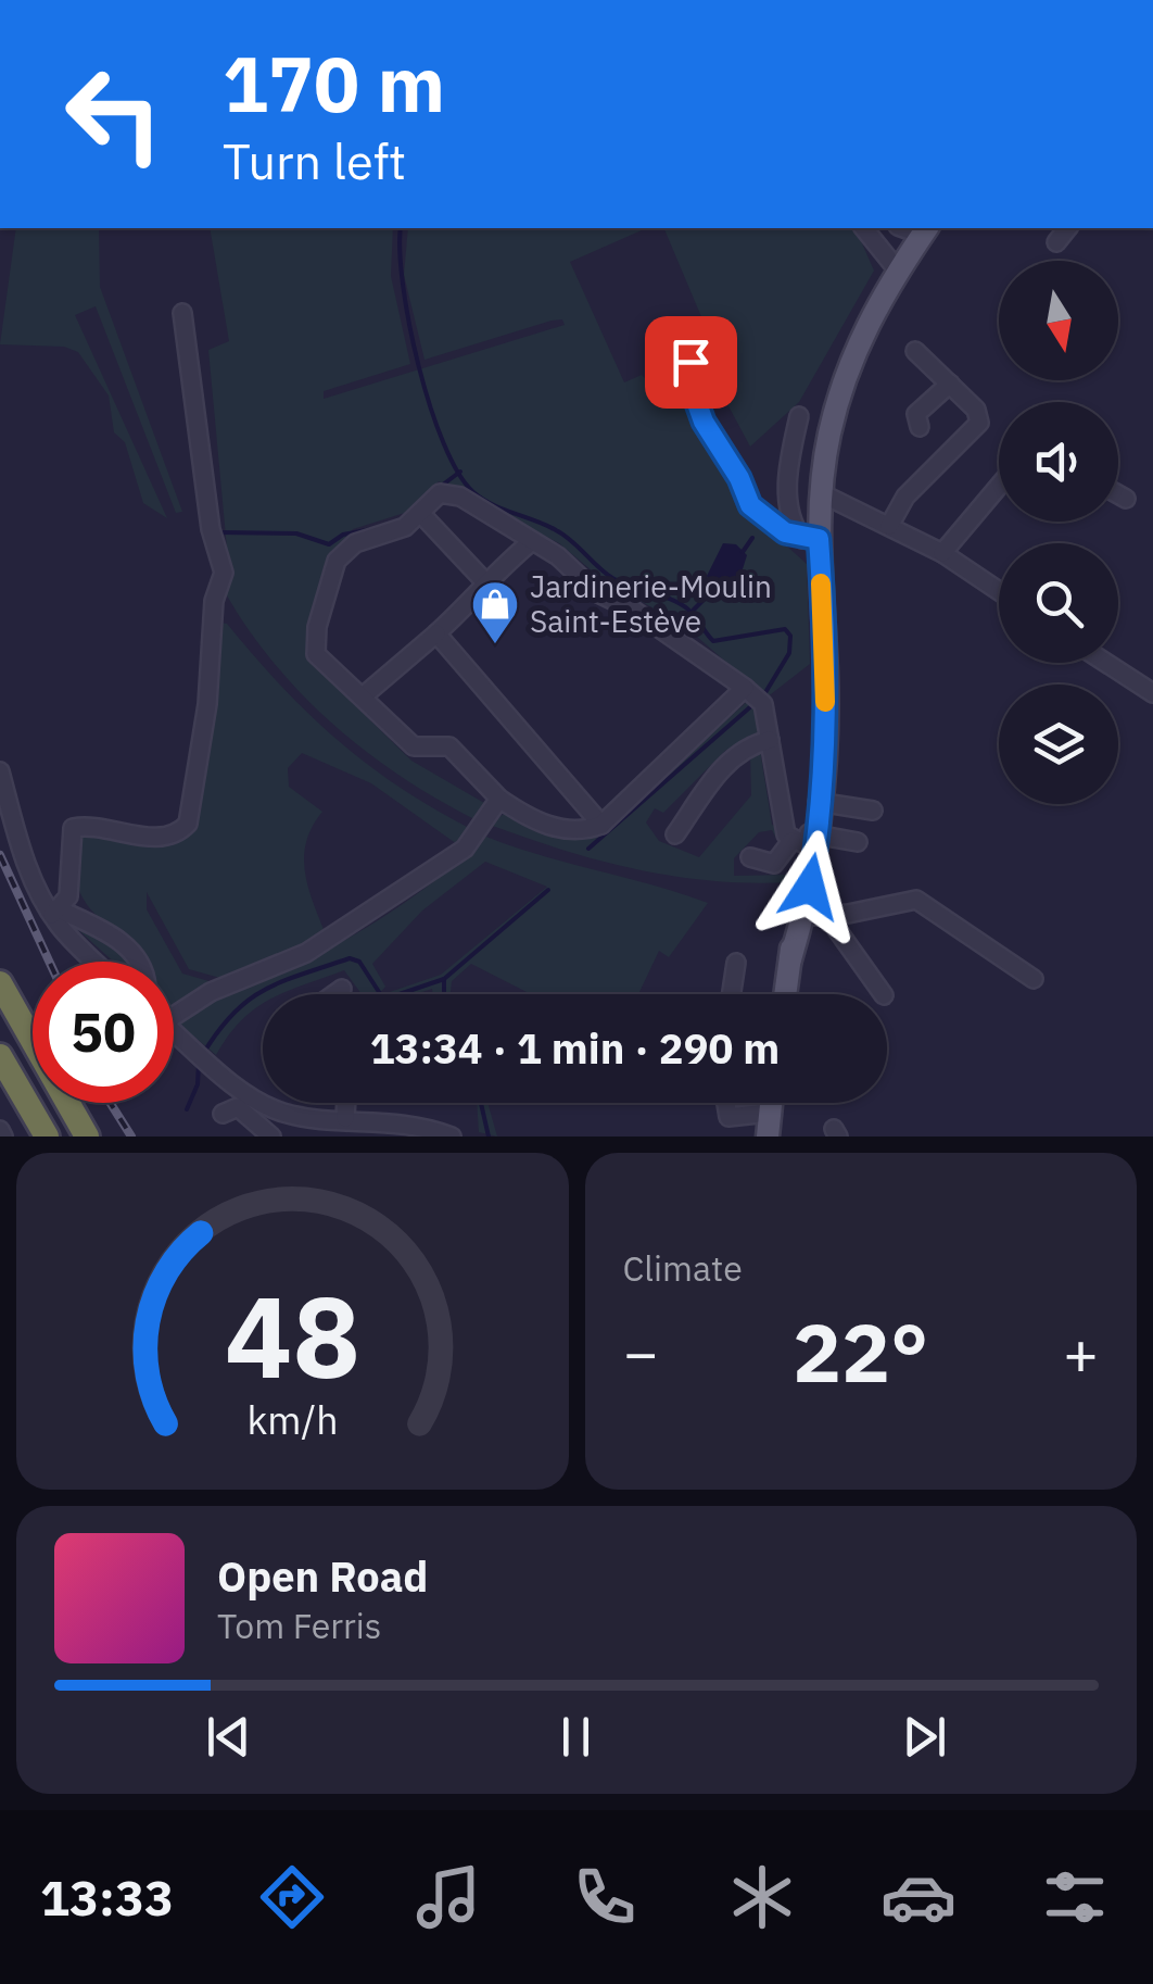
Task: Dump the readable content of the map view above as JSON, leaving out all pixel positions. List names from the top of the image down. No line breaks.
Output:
{"places":{"shop":["Jardinerie-Moulin Saint-Estève"]},"north":"bottom","page":{"turn":["170 m","Turn left"],"limit":"50","trip":"13:34 · 1 min · 290 m","tile":"Climate","heat":["−","22°","+"],"song":["Open Road","Tom Ferris"],"tabs":"13:33","gauge":["48","km/h"]}}
